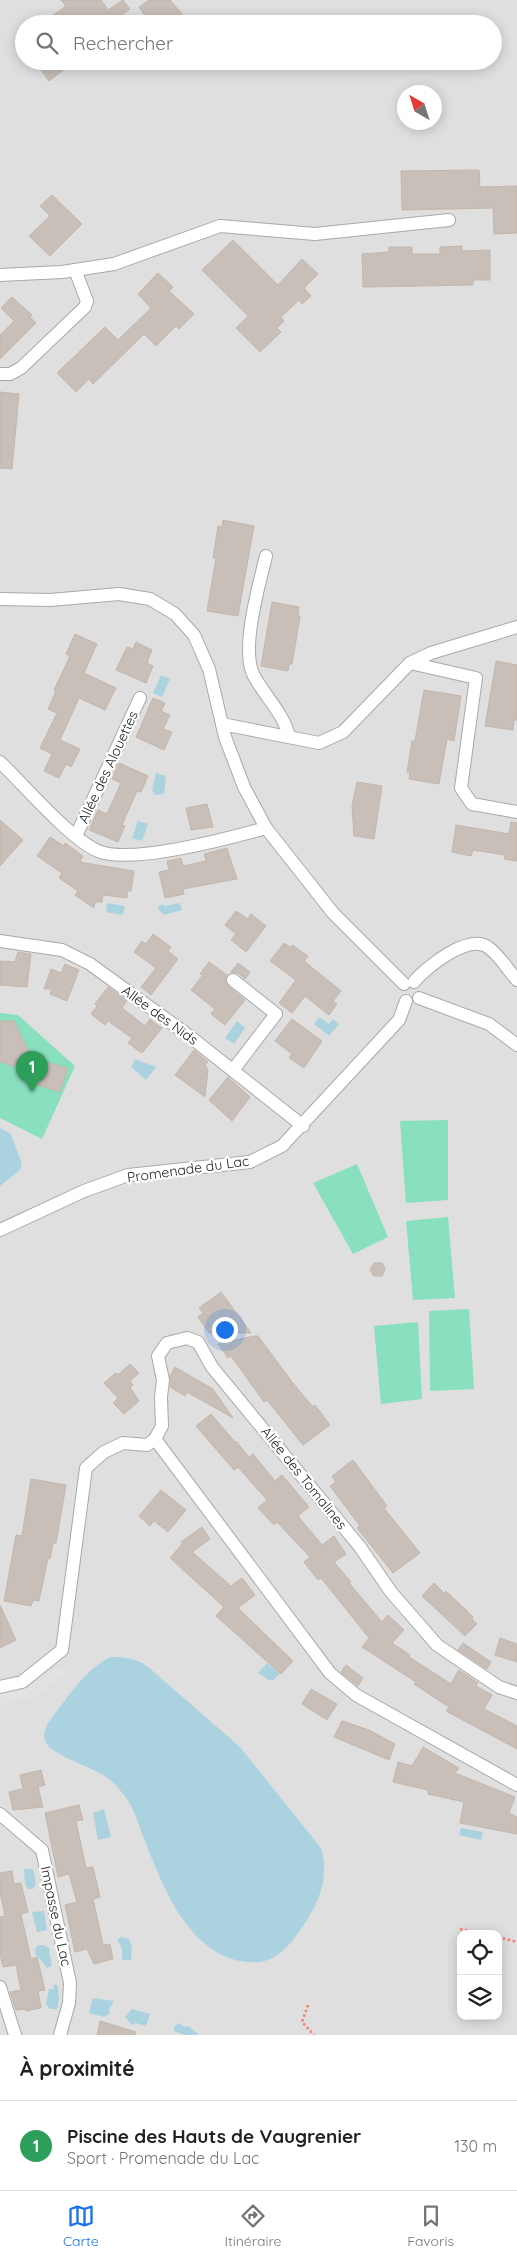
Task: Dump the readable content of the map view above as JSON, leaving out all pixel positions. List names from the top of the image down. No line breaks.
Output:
{"streets":{"street":["Allée des Alouettes","Allée des Nids","Promenade du Lac","Allée des Tomalines","Impasse du Lac"]},"crossings":[["Allée des Nids","Promenade du Lac"]],"north":"top left","page":{"search":"Rechercher","pins":"1","heading":"À proximité","list":[{"mark":"1","name":"Piscine des Hauts de Vaugrenier","note":"Sport · Promenade du Lac","value":"130 m"}],"nav":["Carte","Itinéraire","Favoris"]}}
